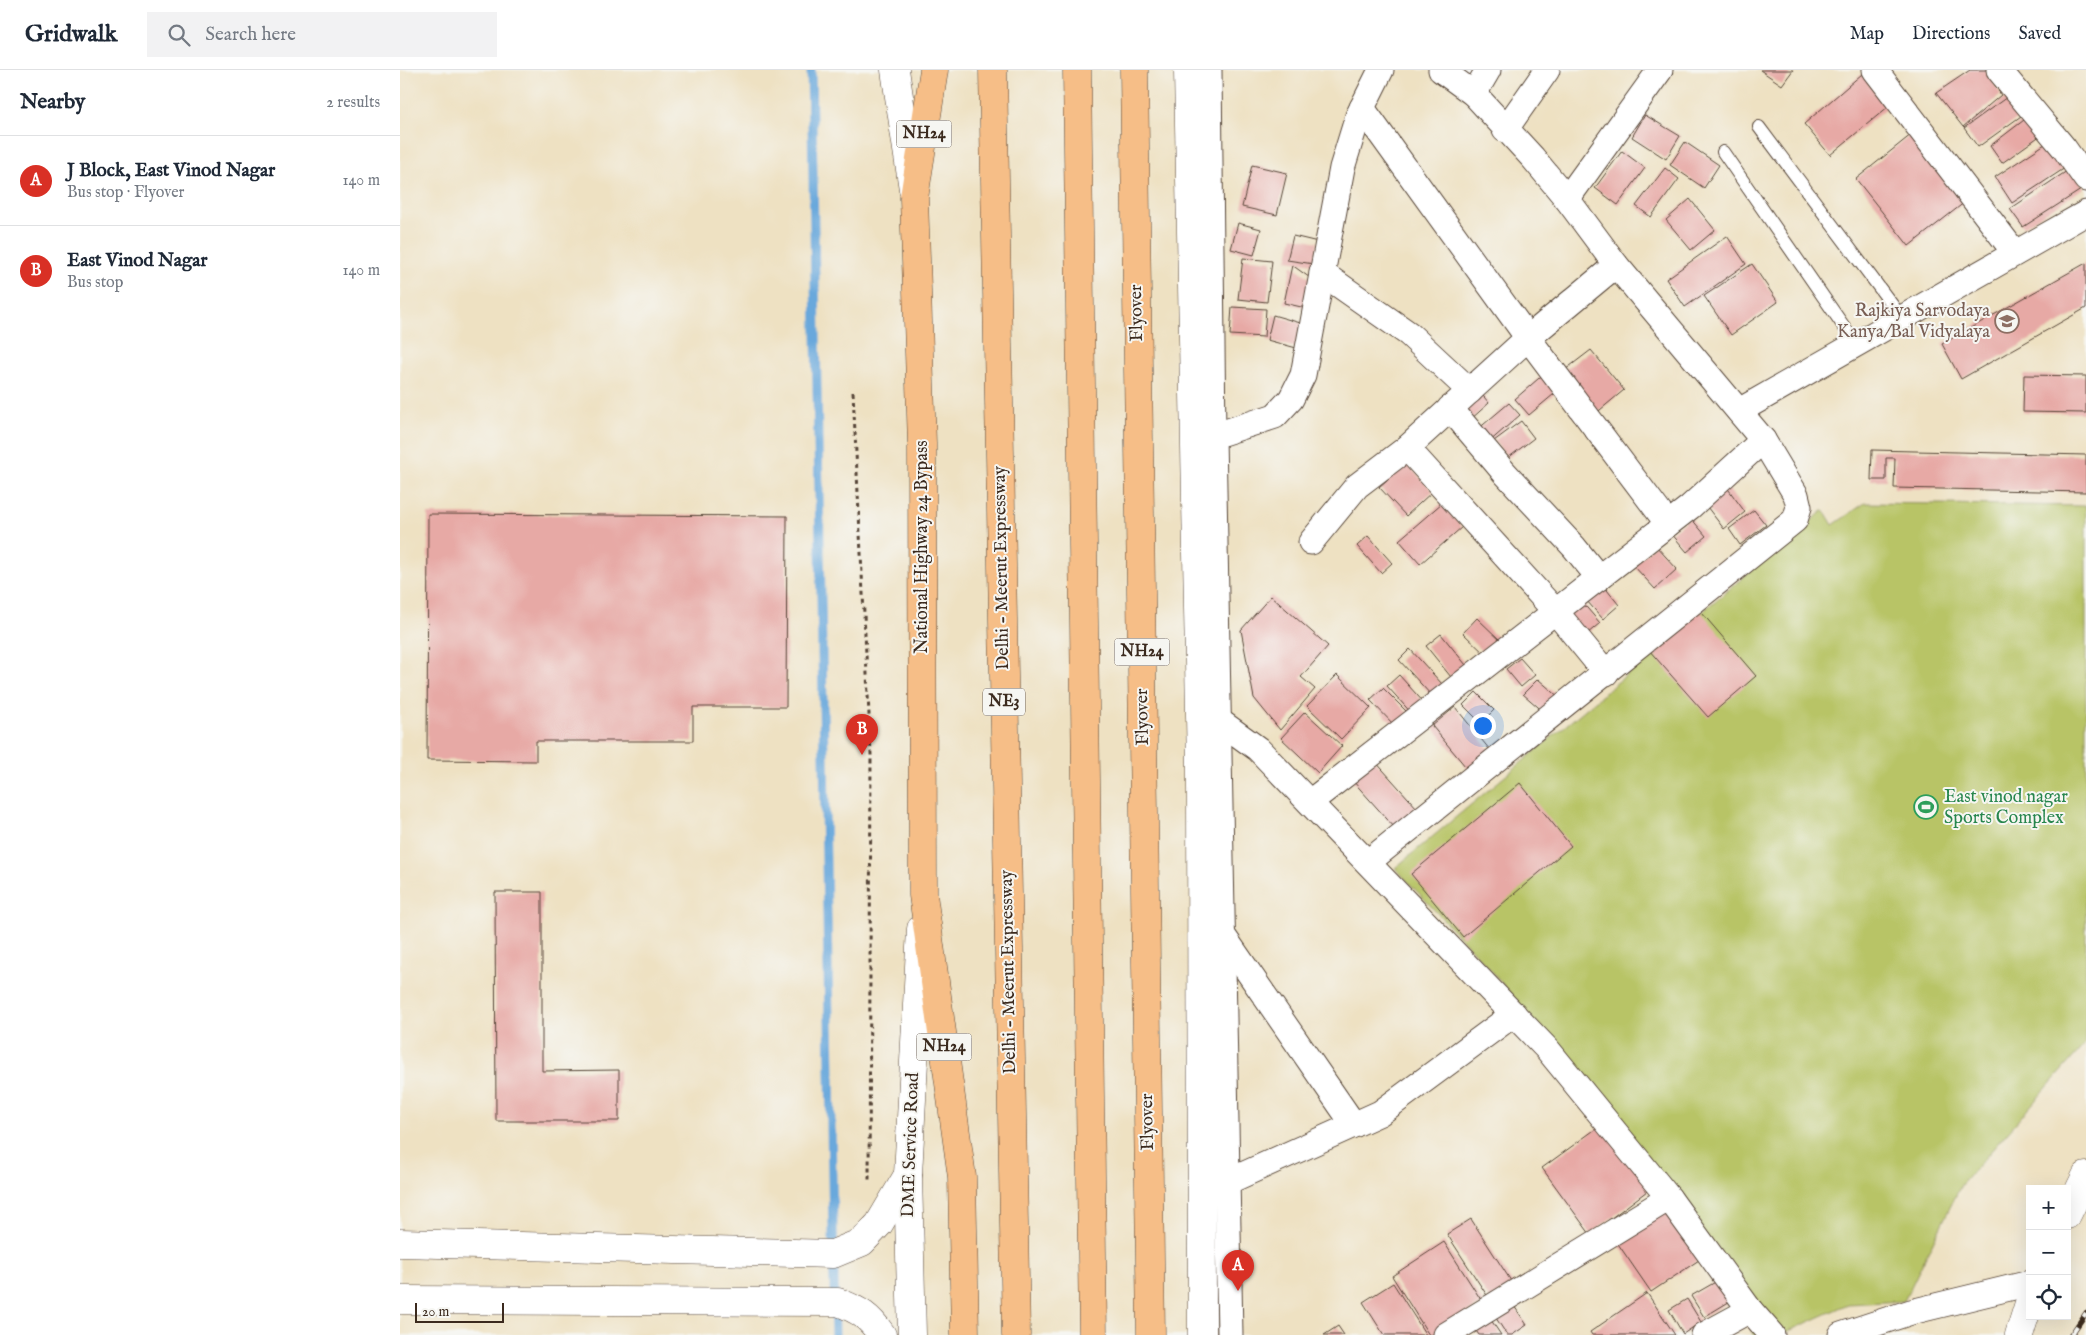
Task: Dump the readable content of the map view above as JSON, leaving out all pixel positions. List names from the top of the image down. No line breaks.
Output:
{"streets":{"highway":["NH24","Flyover","National Highway 24 Bypass","Delhi - Meerut Expressway","NE3"],"street":["DME Service Road"]},"crossings":[["NH24","National Highway 24 Bypass"],["NH24","DME Service Road"],["National Highway 24 Bypass","DME Service Road"]],"places":{"school or university":["Rajkiya Sarvodaya Kanya/Bal Vidyalaya"],"sports":["East vinod nagar Sports Complex"]},"scale_bar":"20 m","page":{"header":"Gridwalk","search":"Search here","nav":["Map","Directions","Saved"],"heading":["Nearby","2 results"],"list":[{"mark":"A","name":"J Block, East Vinod Nagar","note":"Bus stop · Flyover","value":"140 m"},{"mark":"B","name":"East Vinod Nagar","note":"Bus stop","value":"140 m"}],"pins":["B","A"],"map_buttons":["+","−"],"scale":"20 m"}}
